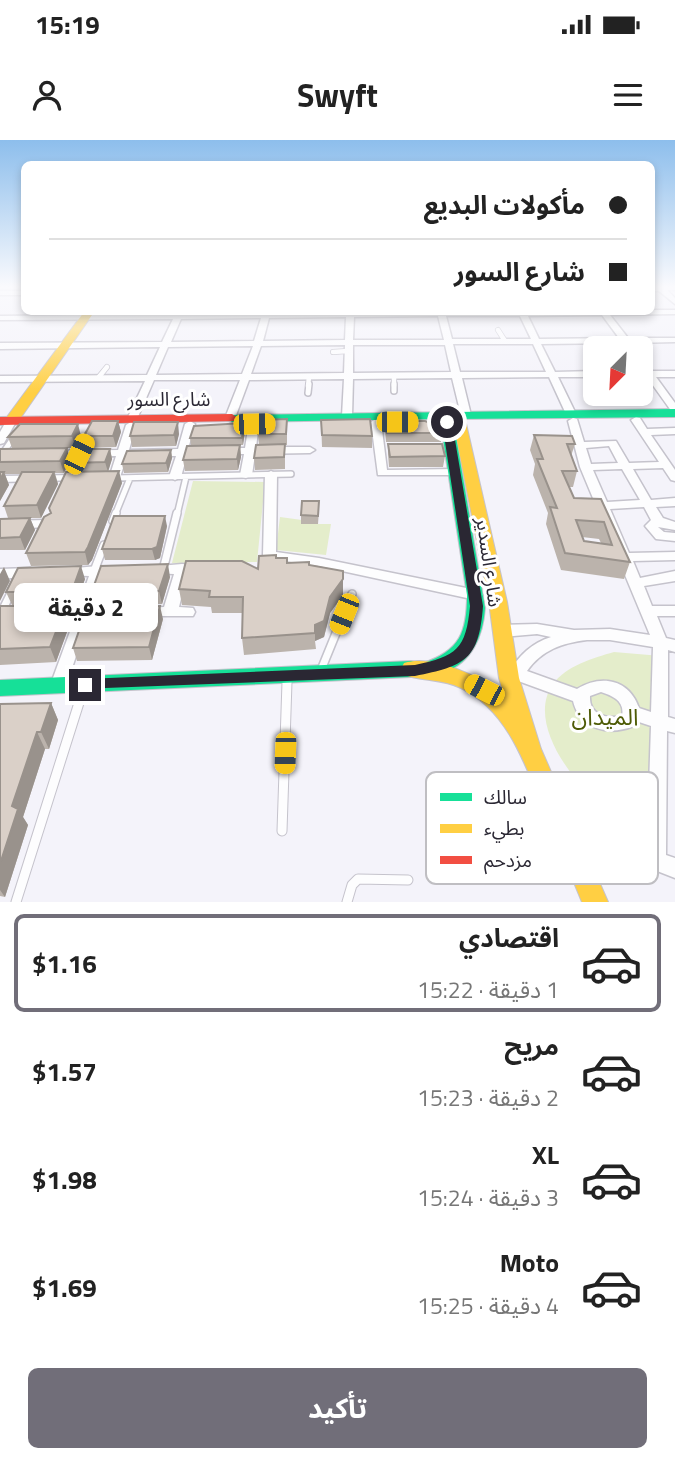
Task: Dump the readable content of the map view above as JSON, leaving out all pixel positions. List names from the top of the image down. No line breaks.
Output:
{"streets":{"main road":["شارع السور","شارع السدير"]},"crossings":[["شارع السور","شارع السدير"]],"parks":["الميدان"],"legend":["سالك","بطيء","مزدحم"],"north":"bottom left","page":{"status":"15:19","header":"Swyft","banner":["مأكولات البديع","شارع السور"],"bubble":"2 دقيقة","list":[{"name":"اقتصادي","note":"1 دقيقة · 15:22","value":"$1.16"},{"name":"مريح","note":"2 دقيقة · 15:23","value":"$1.57"},{"name":"XL","note":"3 دقيقة · 15:24","value":"$1.98"},{"name":"Moto","note":"4 دقيقة · 15:25","value":"$1.69"}],"buttons":"تأكيد"}}
